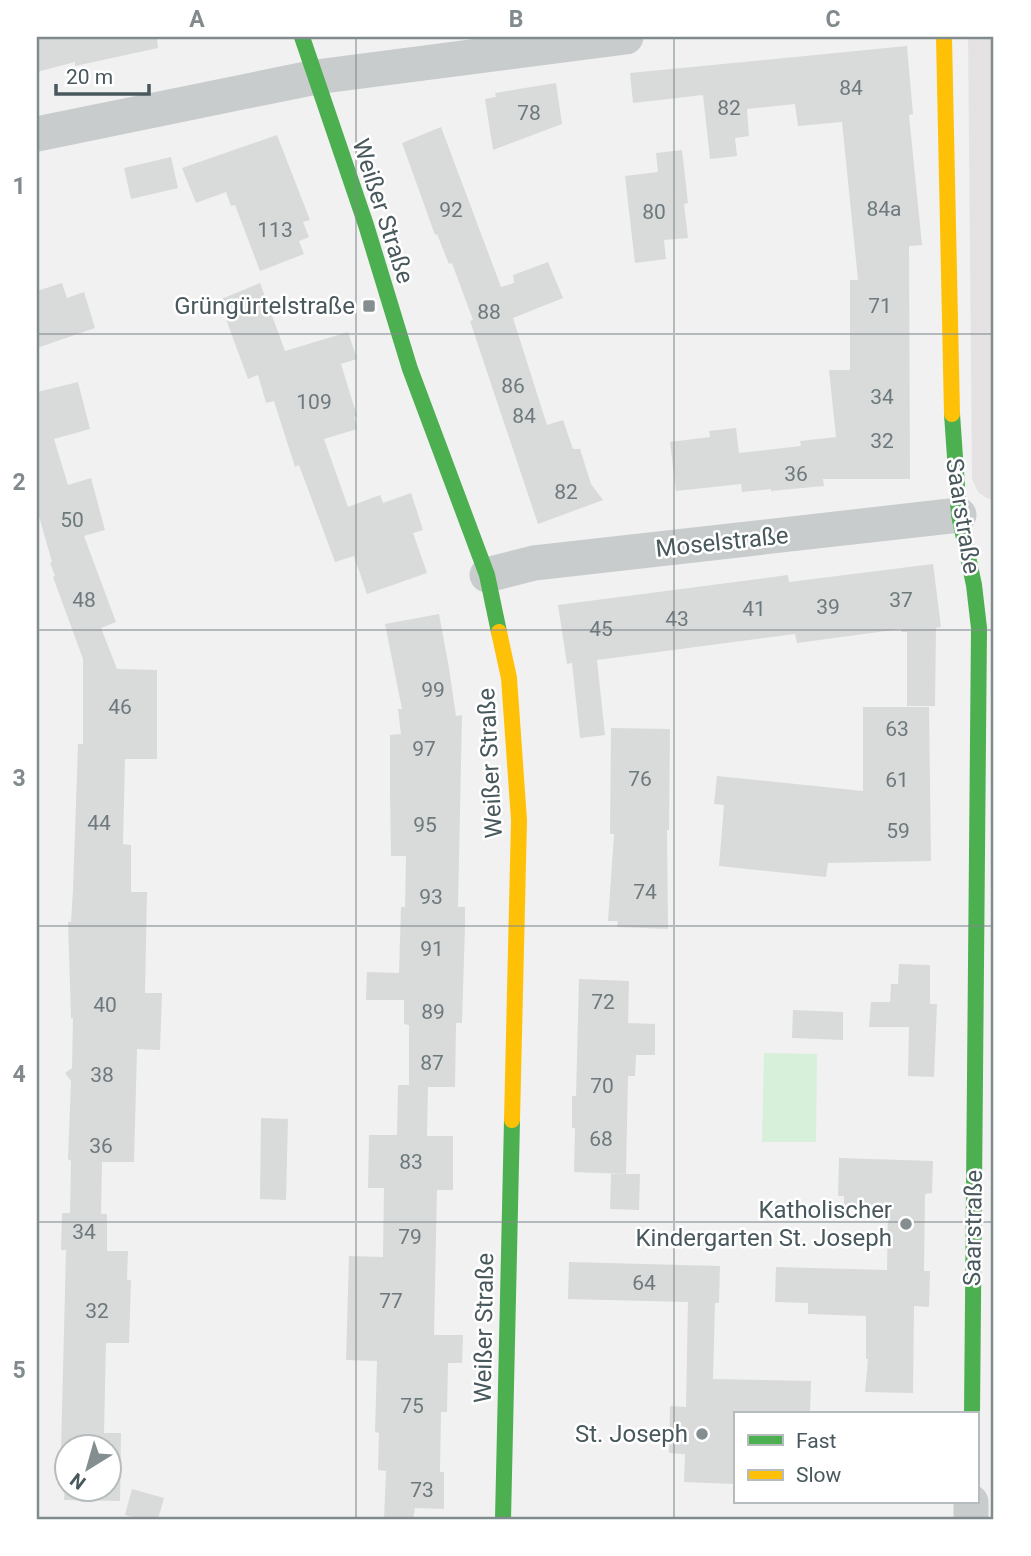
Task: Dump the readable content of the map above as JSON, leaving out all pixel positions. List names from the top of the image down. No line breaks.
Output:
{"streets":{"street":["Weißer Straße","Saarstraße","Moselstraße"]},"crossings":[["Weißer Straße","Moselstraße"],["Saarstraße","Moselstraße"]],"places":{"transit":["Grüngürtelstraße"],"other":["Katholischer Kindergarten St. Joseph","St. Joseph"]},"house_numbers":["84","82","78","84a","92","80","113","71","88","86","34","109","84","32","36","82","50","48","37","39","41","43","45","99","46","63","97","76","61","44","95","59","74","93","91","72","40","89","87","38","70","68","36","83","34","79","64","77","32","75","73"],"legend":["Fast","Slow"],"scale_bar":"20 m","north":"bottom left","grid":{"columns":["A","B","C"],"rows":["1","2","3","4","5"]}}
